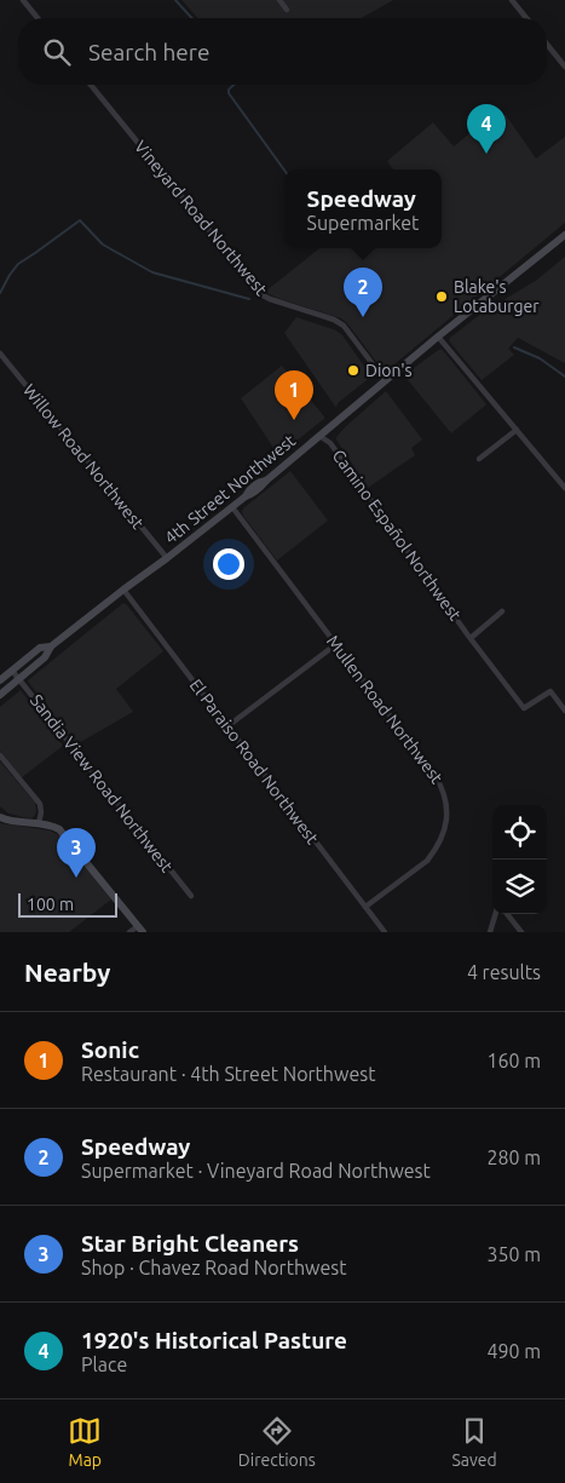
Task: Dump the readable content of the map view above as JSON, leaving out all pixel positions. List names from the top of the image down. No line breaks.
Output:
{"streets":{"main road":["4th Street Northwest"],"street":["Vineyard Road Northwest","Willow Road Northwest","Camino Español Northwest","Mullen Road Northwest","El Paraiso Road Northwest","Sandia View Road Northwest"]},"crossings":[["Vineyard Road Northwest","4th Street Northwest"],["Willow Road Northwest","4th Street Northwest"],["4th Street Northwest","Camino Español Northwest"],["4th Street Northwest","Mullen Road Northwest"],["4th Street Northwest","El Paraiso Road Northwest"],["4th Street Northwest","Sandia View Road Northwest"],["Mullen Road Northwest","El Paraiso Road Northwest"]],"places":["Blake's Lotaburger","Dion's"],"scale_bar":"100 m","page":{"search":"Search here","pins":["4","2","1","3"],"popup":["Speedway","Supermarket"],"scale":"100 m","heading":["Nearby","4 results"],"list":[{"mark":"1","name":"Sonic","note":"Restaurant · 4th Street Northwest","value":"160 m"},{"mark":"2","name":"Speedway","note":"Supermarket · Vineyard Road Northwest","value":"280 m"},{"mark":"3","name":"Star Bright Cleaners","note":"Shop · Chavez Road Northwest","value":"350 m"},{"mark":"4","name":"1920's Historical Pasture","note":"Place","value":"490 m"}],"nav":["Map","Directions","Saved"]}}
